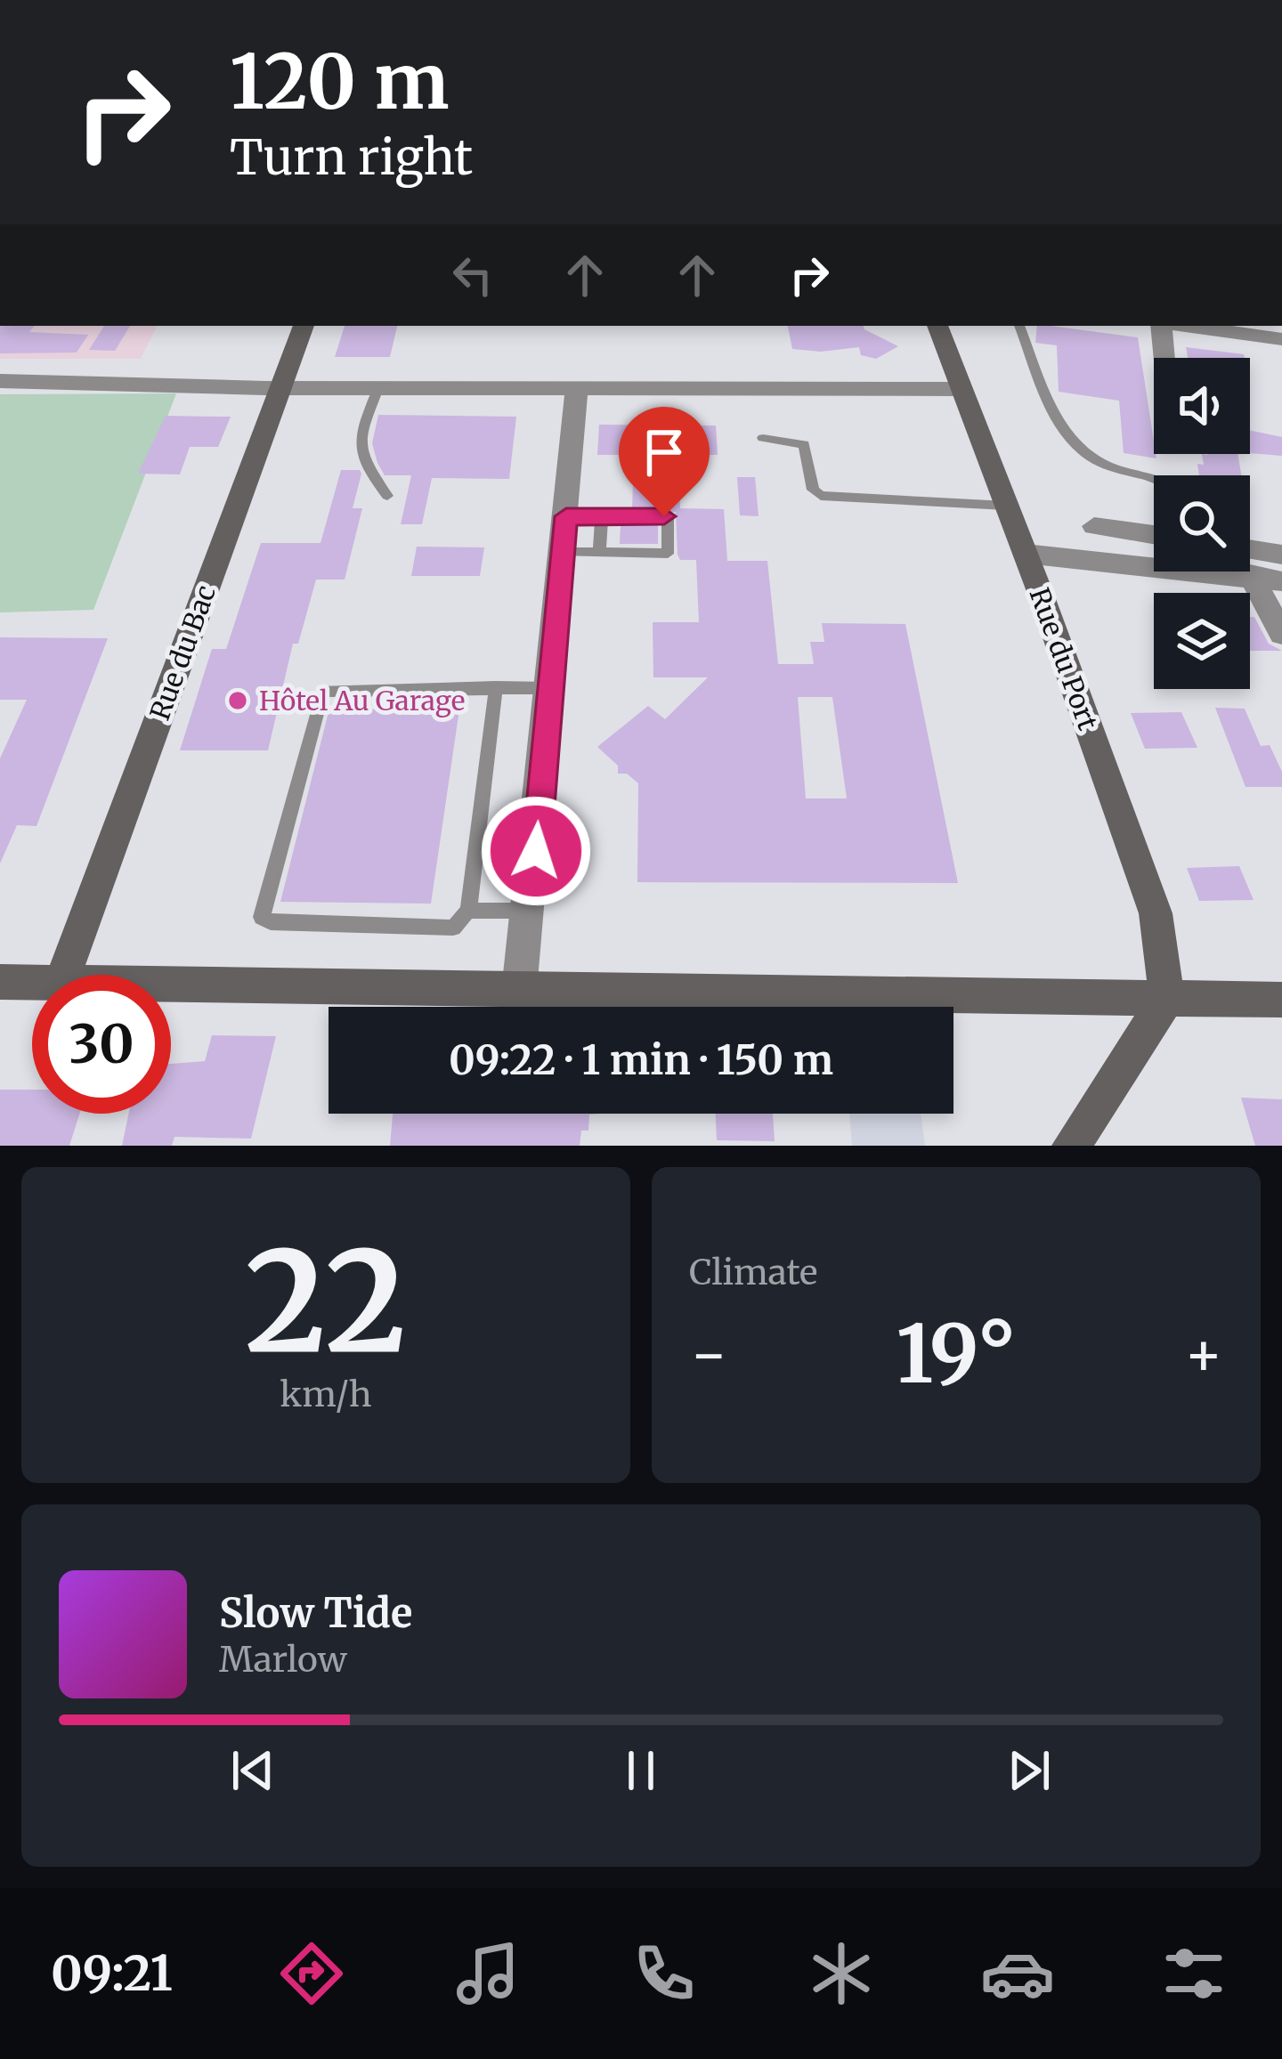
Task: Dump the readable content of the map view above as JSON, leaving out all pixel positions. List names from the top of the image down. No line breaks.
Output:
{"streets":{"street":["Rue du Bac","Rue du Port"]},"places":["Hôtel Au Garage"],"page":{"turn":["120 m","Turn right"],"limit":"30","trip":"09:22 · 1 min · 150 m","tile":[["22","km/h"],"Climate"],"heat":["−","19°","+"],"song":["Slow Tide","Marlow"],"tabs":"09:21"}}
